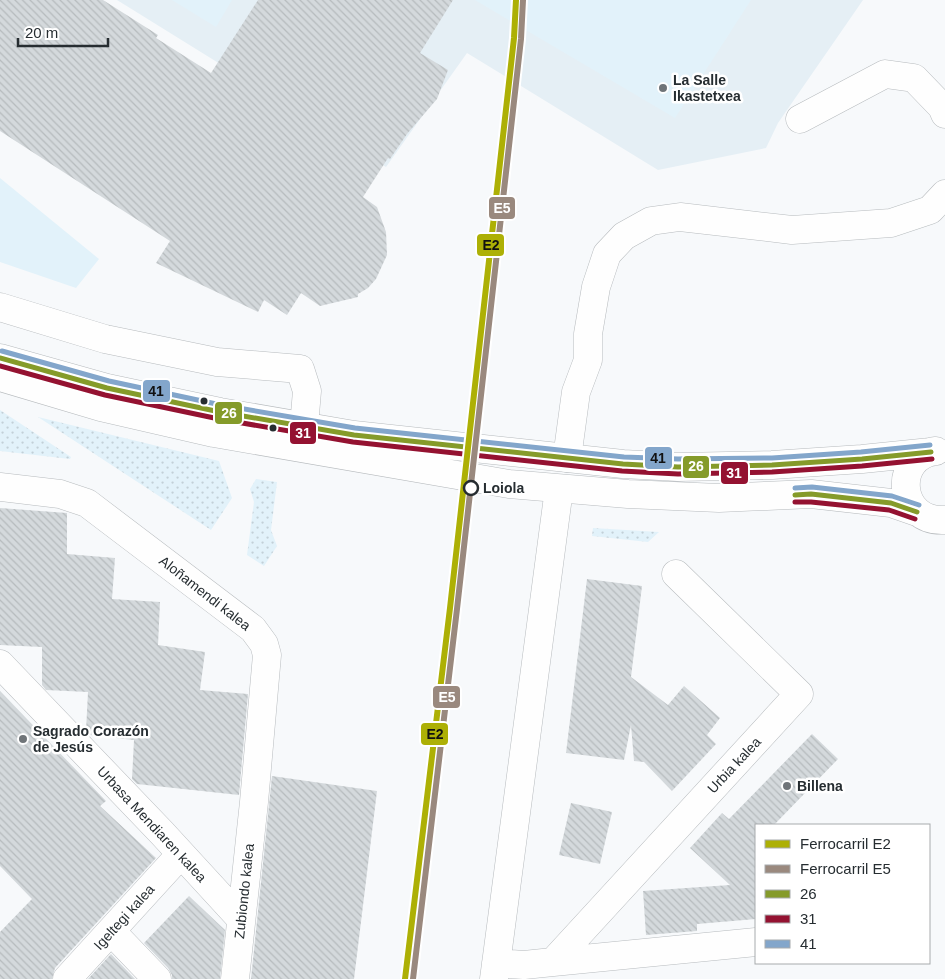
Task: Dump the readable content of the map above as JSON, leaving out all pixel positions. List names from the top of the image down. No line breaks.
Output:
{"streets":{"street":["Aloñamendi kalea","Urbia kalea","Urbasa Mendiaren kalea","Zubiondo kalea","Igeltegi kalea"]},"crossings":[["Aloñamendi kalea","Zubiondo kalea"],["Urbasa Mendiaren kalea","Zubiondo kalea"],["Urbasa Mendiaren kalea","Igeltegi kalea"]],"places":["La Salle Ikastetxea","Loiola","Sagrado Corazón de Jesús","Billena"],"lines":["rail line E2","rail line E5","transit line 41","transit line 26","transit line 31"],"legend":["Ferrocarril E2","Ferrocarril E5","26","31","41"],"scale_bar":"20 m"}
